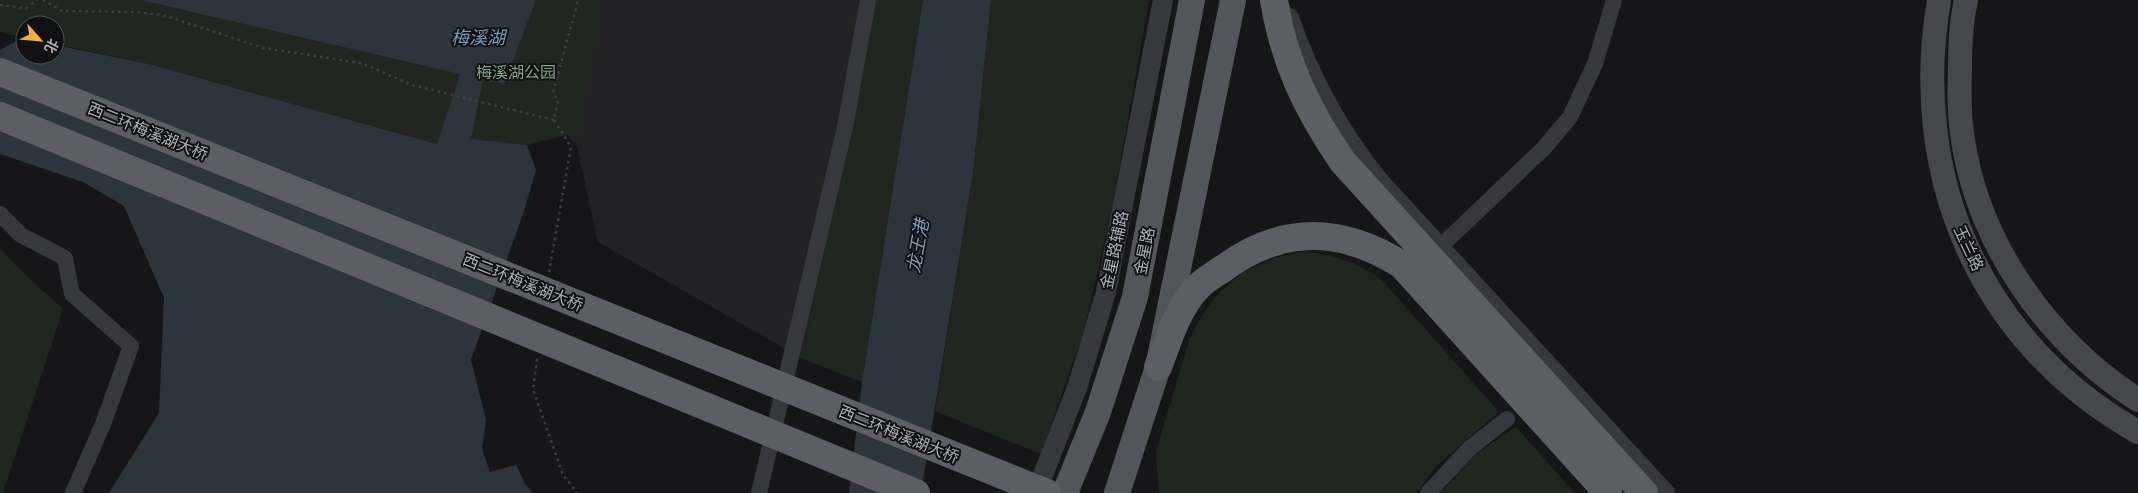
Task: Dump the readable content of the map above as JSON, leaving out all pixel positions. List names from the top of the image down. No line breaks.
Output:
{"streets":{"highway":["西二环梅溪湖大桥"],"main road":["玉兰路","金星路"],"street":["金星路辅路"]},"water":["梅溪湖","龙王港"],"parks":["梅溪湖公园"],"north":"bottom right"}
